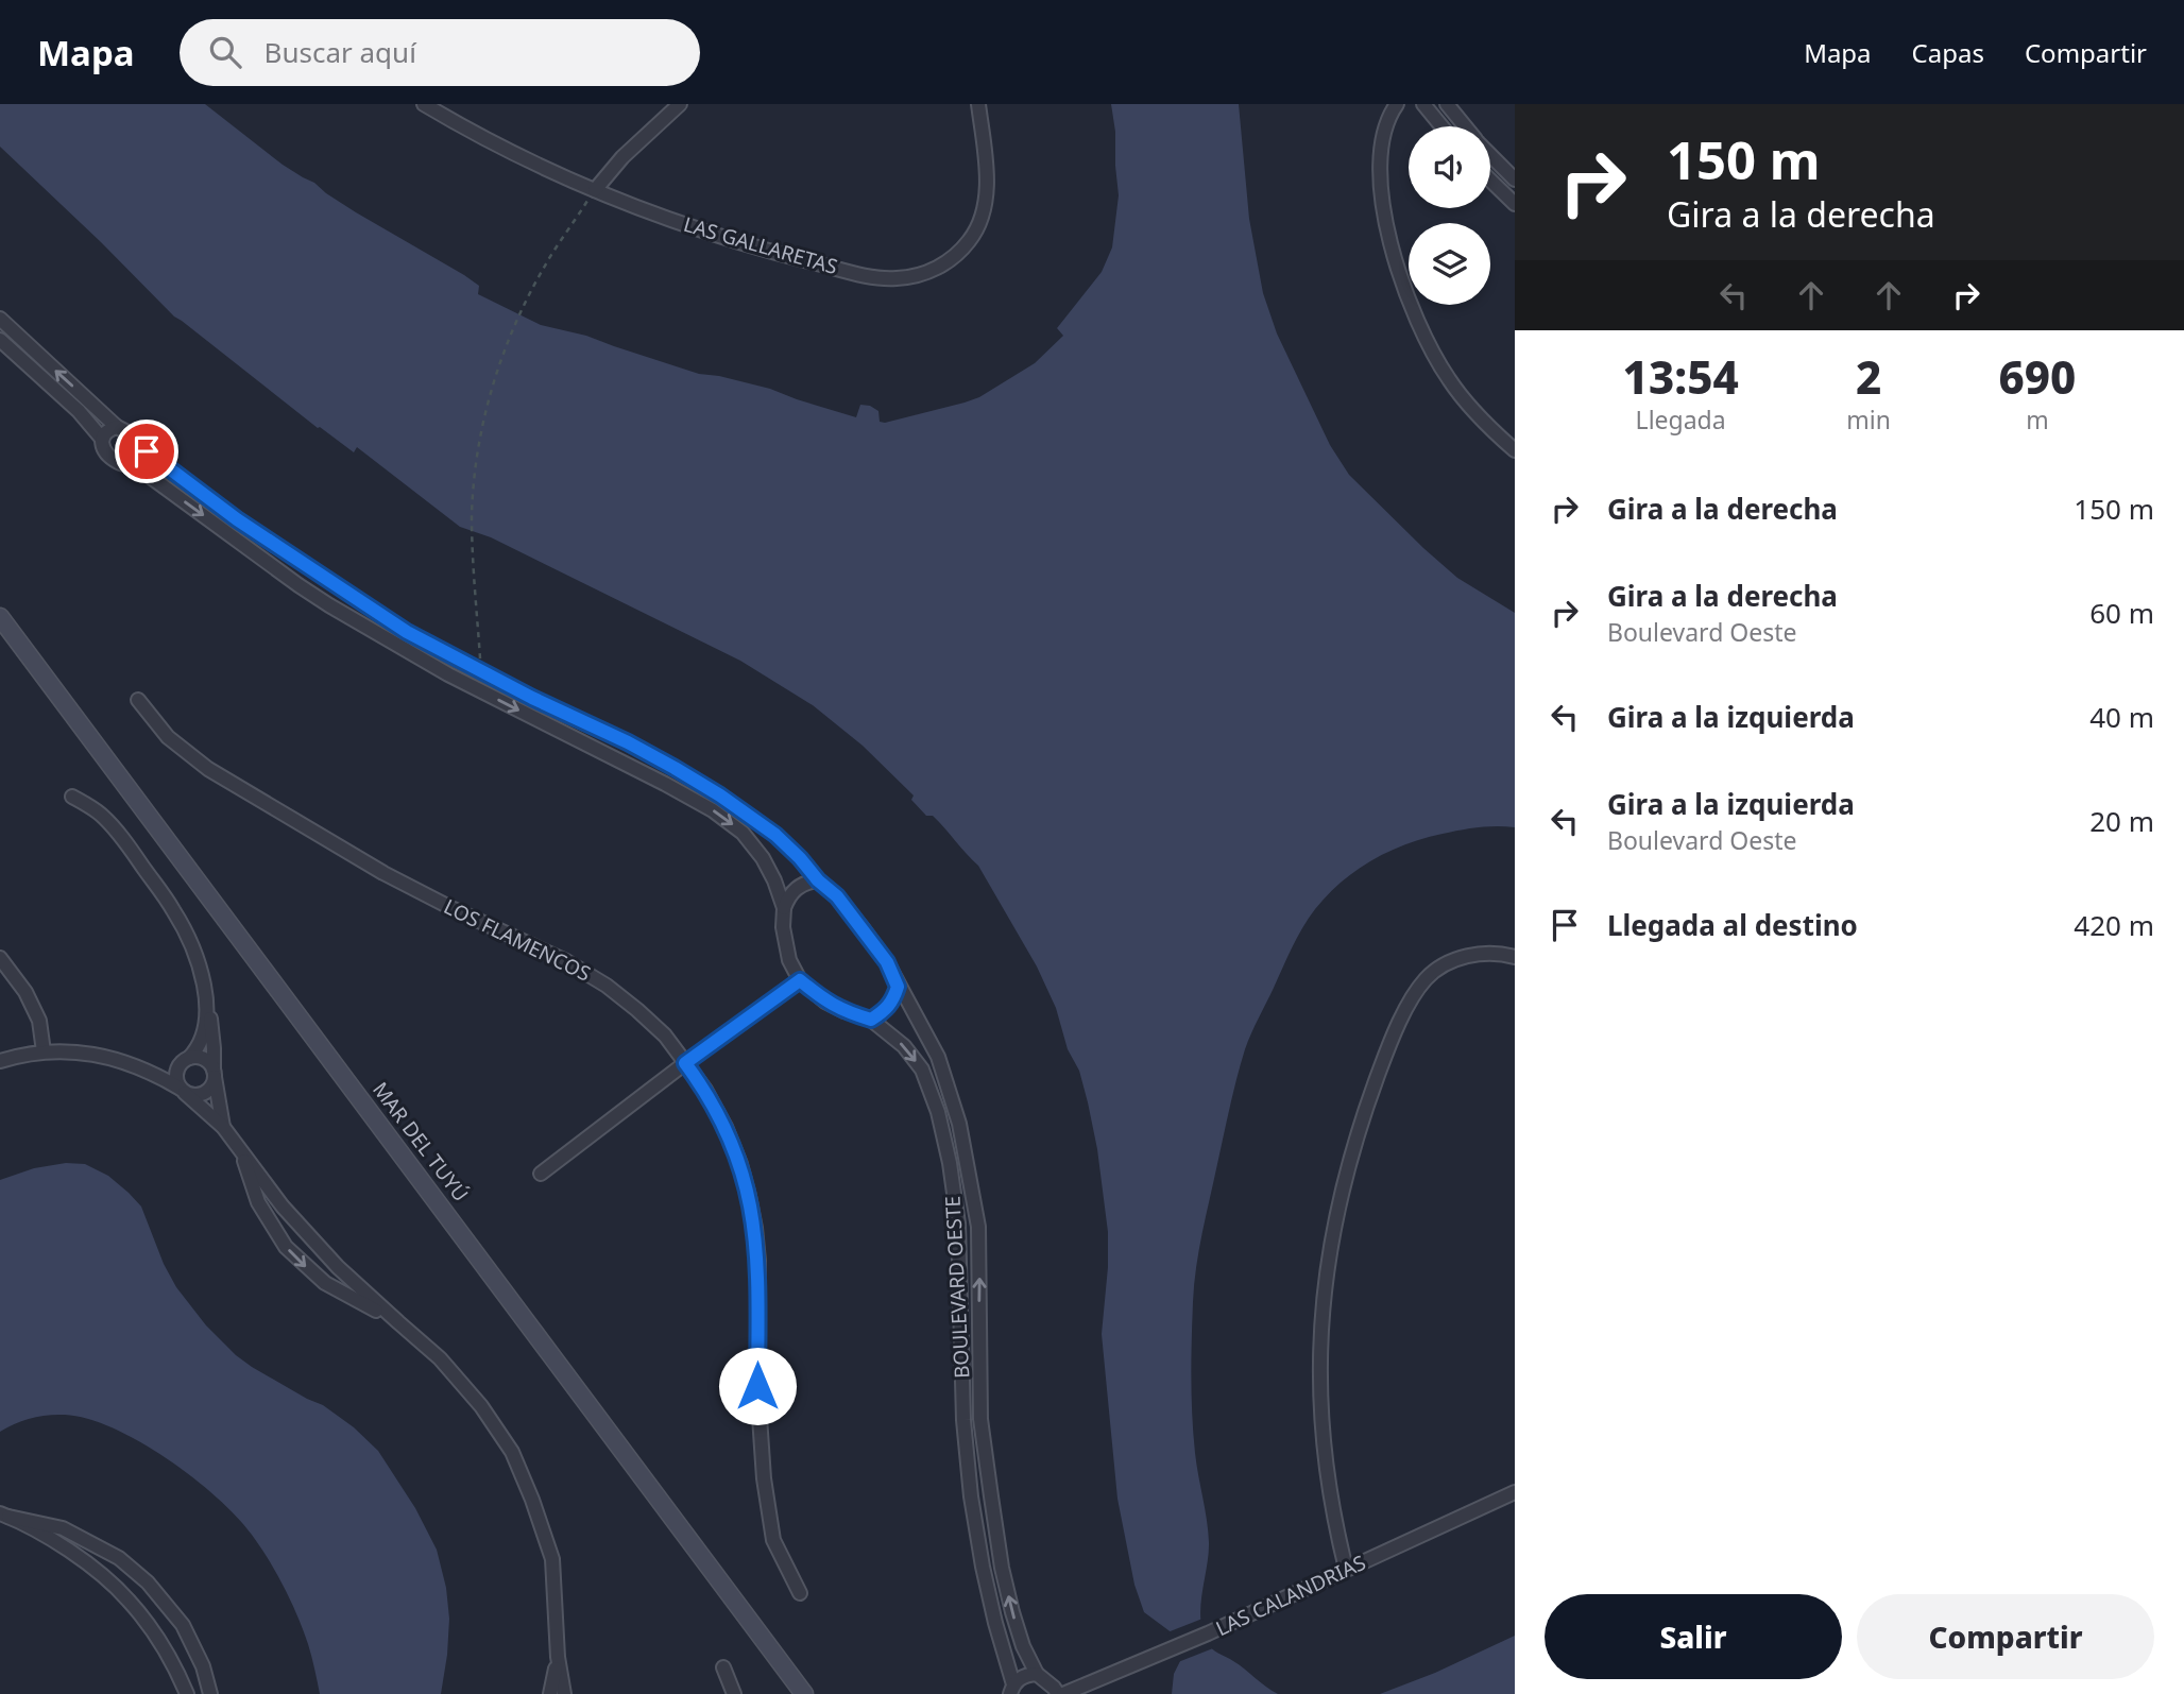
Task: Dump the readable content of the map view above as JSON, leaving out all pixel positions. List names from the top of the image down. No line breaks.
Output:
{"streets":{"street":["LAS GALLARETAS","LOS FLAMENCOS","MAR DEL TUYÚ","BOULEVARD OESTE","LAS CALANDRIAS"]},"page":{"header":"Mapa","search":"Buscar aquí","nav":["Mapa","Capas","Compartir"],"turn":["150 m","Gira a la derecha"],"eta":["13:54","Llegada","2","min","690","m"],"list":[{"name":"Gira a la derecha","value":"150 m"},{"name":"Gira a la derecha","note":"Boulevard Oeste","value":"60 m"},{"name":"Gira a la izquierda","value":"40 m"},{"name":"Gira a la izquierda","note":"Boulevard Oeste","value":"20 m"},{"name":"Llegada al destino","value":"420 m"}],"buttons":["Salir","Compartir"]}}
